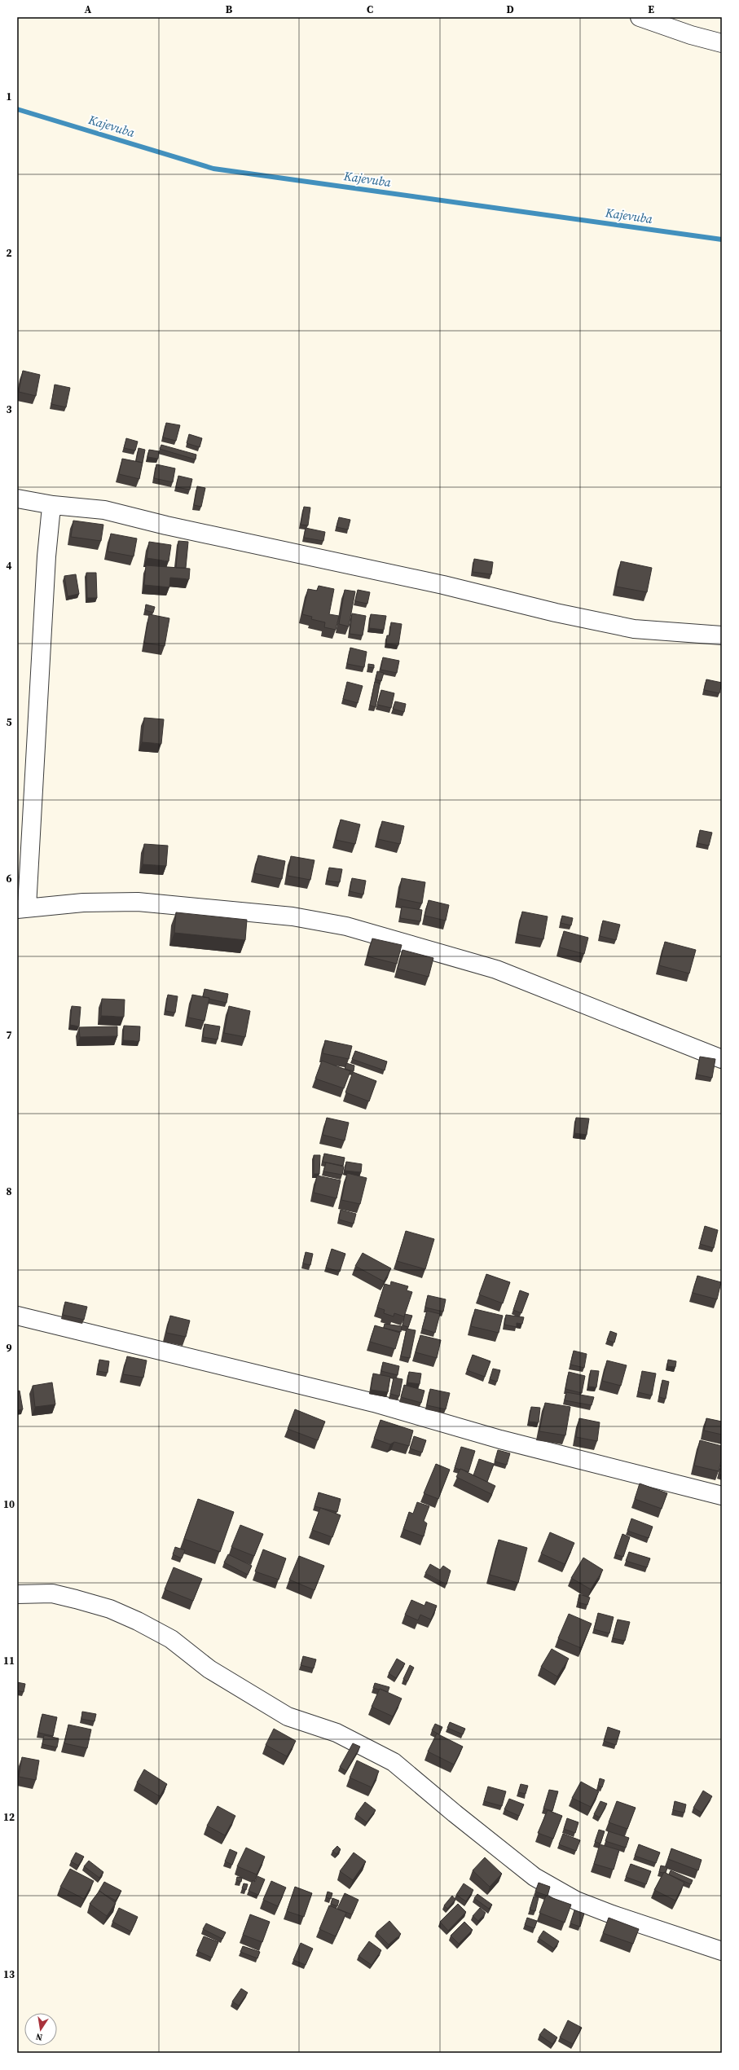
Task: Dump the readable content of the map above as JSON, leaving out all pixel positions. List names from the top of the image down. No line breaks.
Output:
{"water":["Kajevuba"],"north":"bottom","grid":{"columns":["A","B","C","D","E"],"rows":["1","2","3","4","5","6","7","8","9","10","11","12","13"]}}
